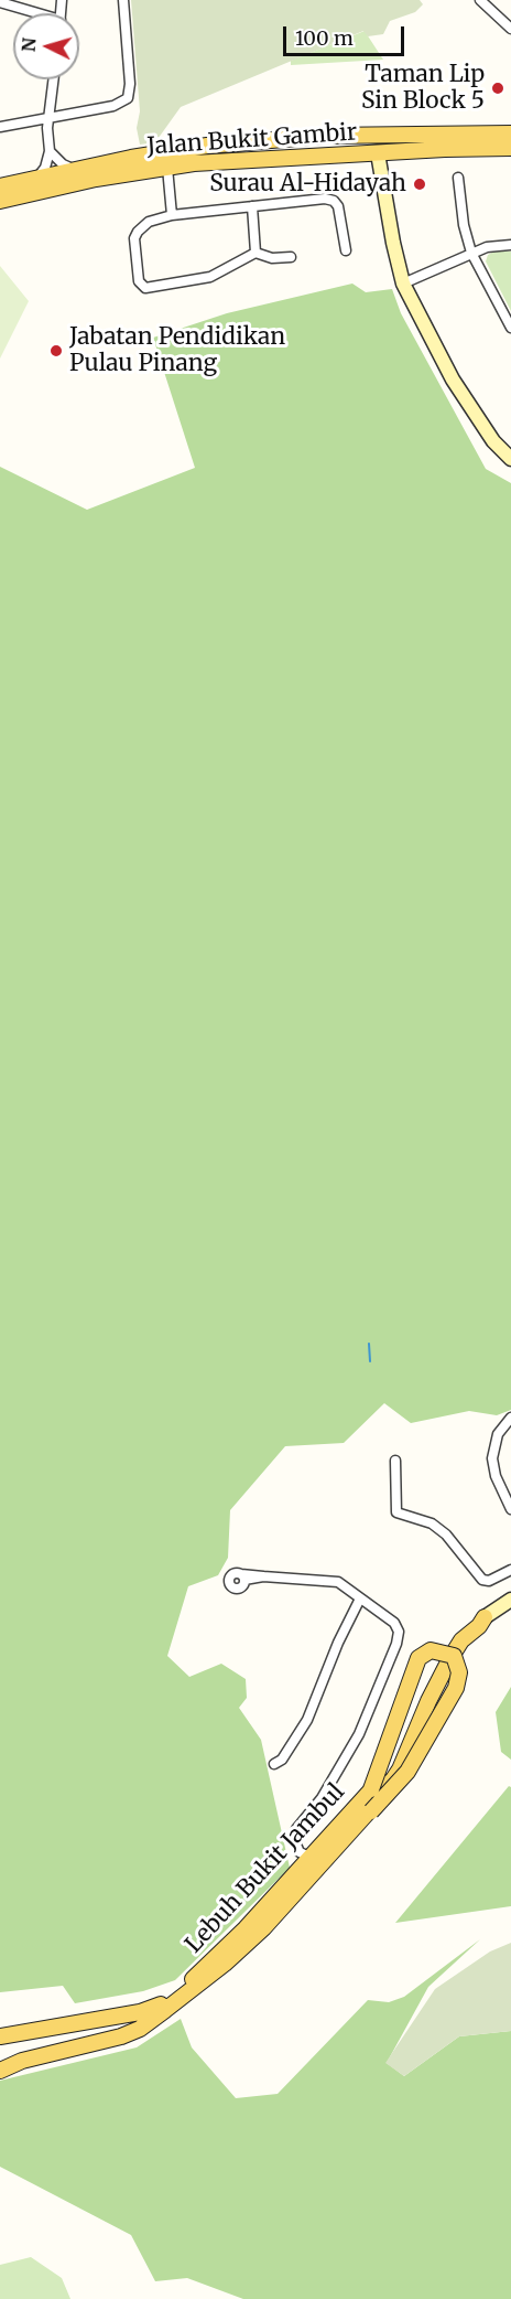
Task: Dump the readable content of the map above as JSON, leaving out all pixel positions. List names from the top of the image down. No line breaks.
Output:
{"streets":{"main road":["Jalan Bukit Gambir","Lebuh Bukit Jambul"]},"places":["Taman Lip Sin Block 5","Surau Al-Hidayah","Jabatan Pendidikan Pulau Pinang"],"scale_bar":"100 m","north":"left"}
